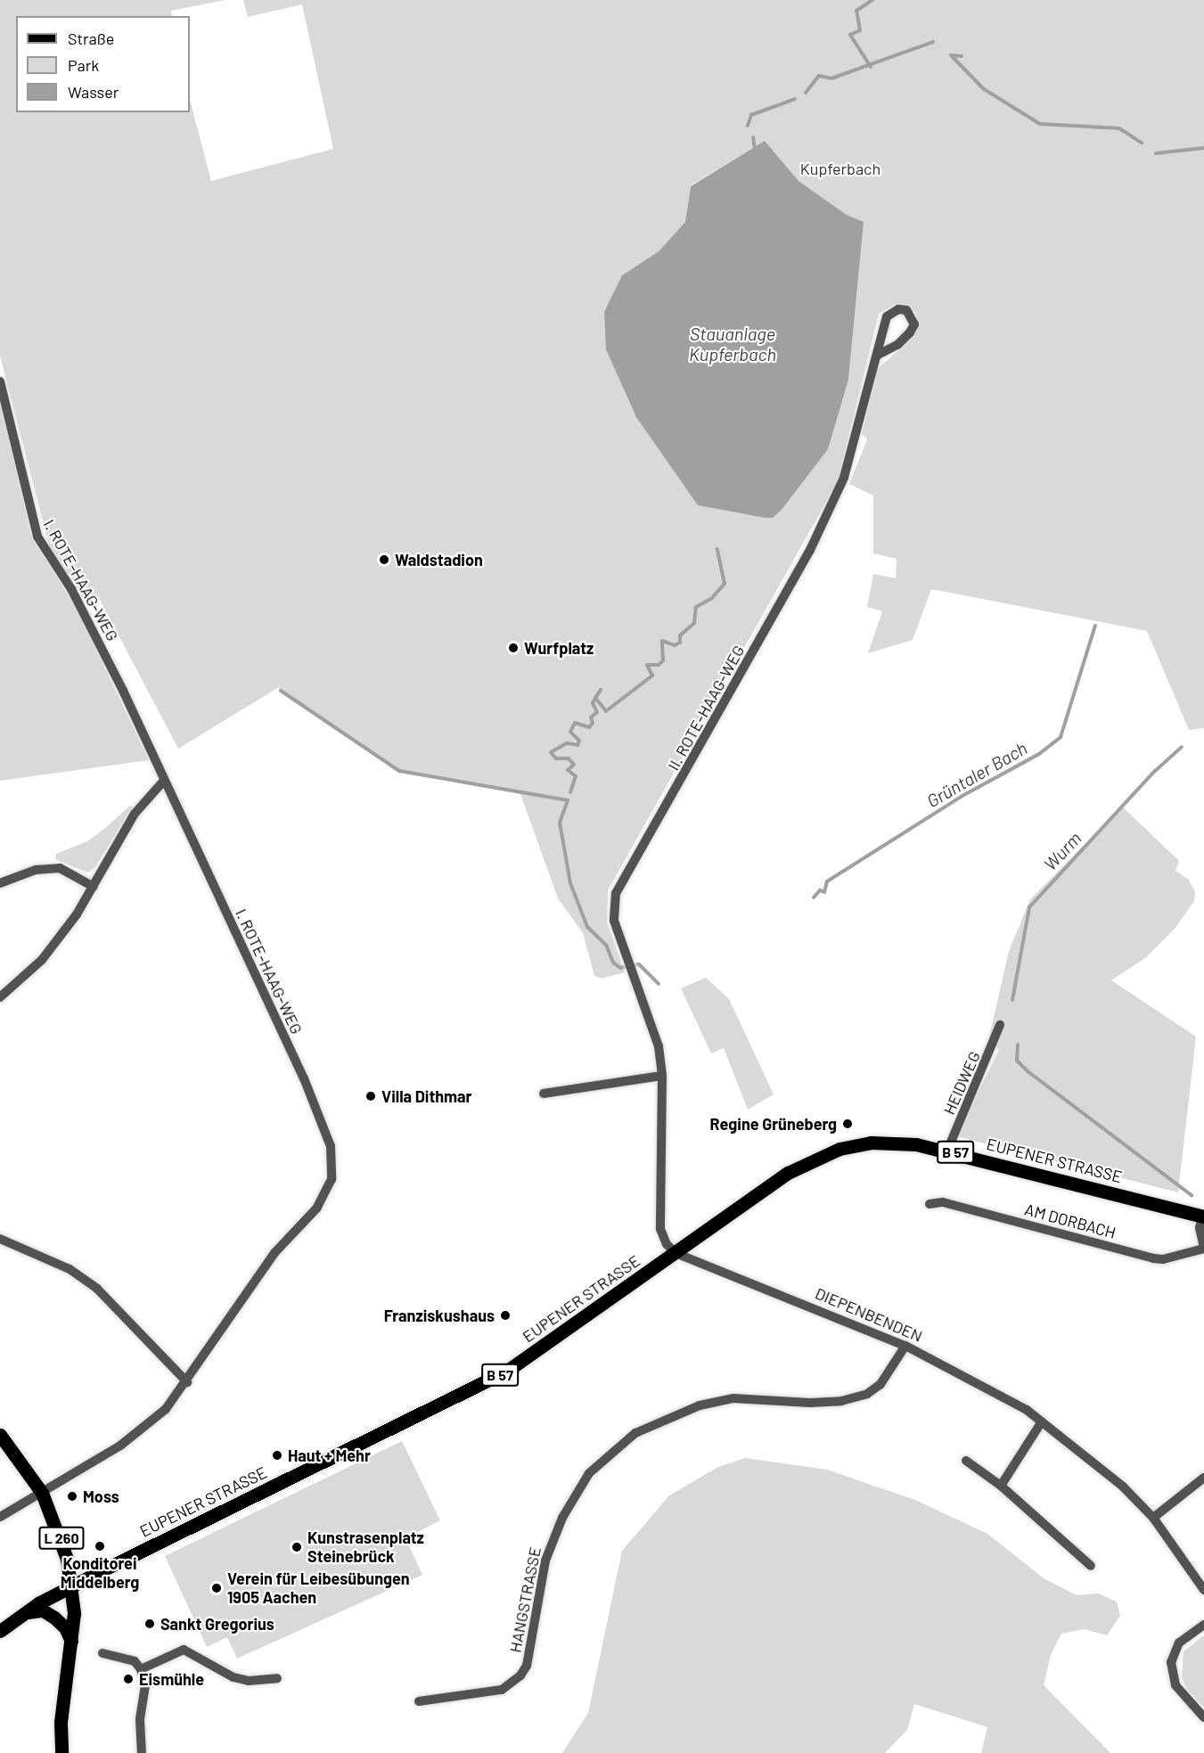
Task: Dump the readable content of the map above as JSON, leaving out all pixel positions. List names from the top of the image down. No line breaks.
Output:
{"streets":{"main road":["B 57","EUPENER STRASSE","L 260"],"street":["I. ROTE-HAAG-WEG","II. ROTE-HAAG-WEG","HEIDWEG","AM DORBACH","DIEPENBENDEN","HANGSTRASSE"]},"crossings":[["I. ROTE-HAAG-WEG","L 260"],["II. ROTE-HAAG-WEG","EUPENER STRASSE"],["II. ROTE-HAAG-WEG","DIEPENBENDEN"],["HEIDWEG","EUPENER STRASSE"],["EUPENER STRASSE","DIEPENBENDEN"],["EUPENER STRASSE","L 260"],["DIEPENBENDEN","HANGSTRASSE"]],"water":["Stauanlage Kupferbach","Grüntaler Bach","Wurm"],"parks":["Kupferbach"],"places":["Waldstadion","Wurfplatz","Villa Dithmar","Regine Grüneberg","Franziskushaus","Haut + Mehr","Moss","Konditorei Middelberg","Kunstrasenplatz Steinebrück","Verein für Leibesübungen 1905 Aachen","Sankt Gregorius","Eismühle"],"legend":["Straße","Park","Wasser"]}
